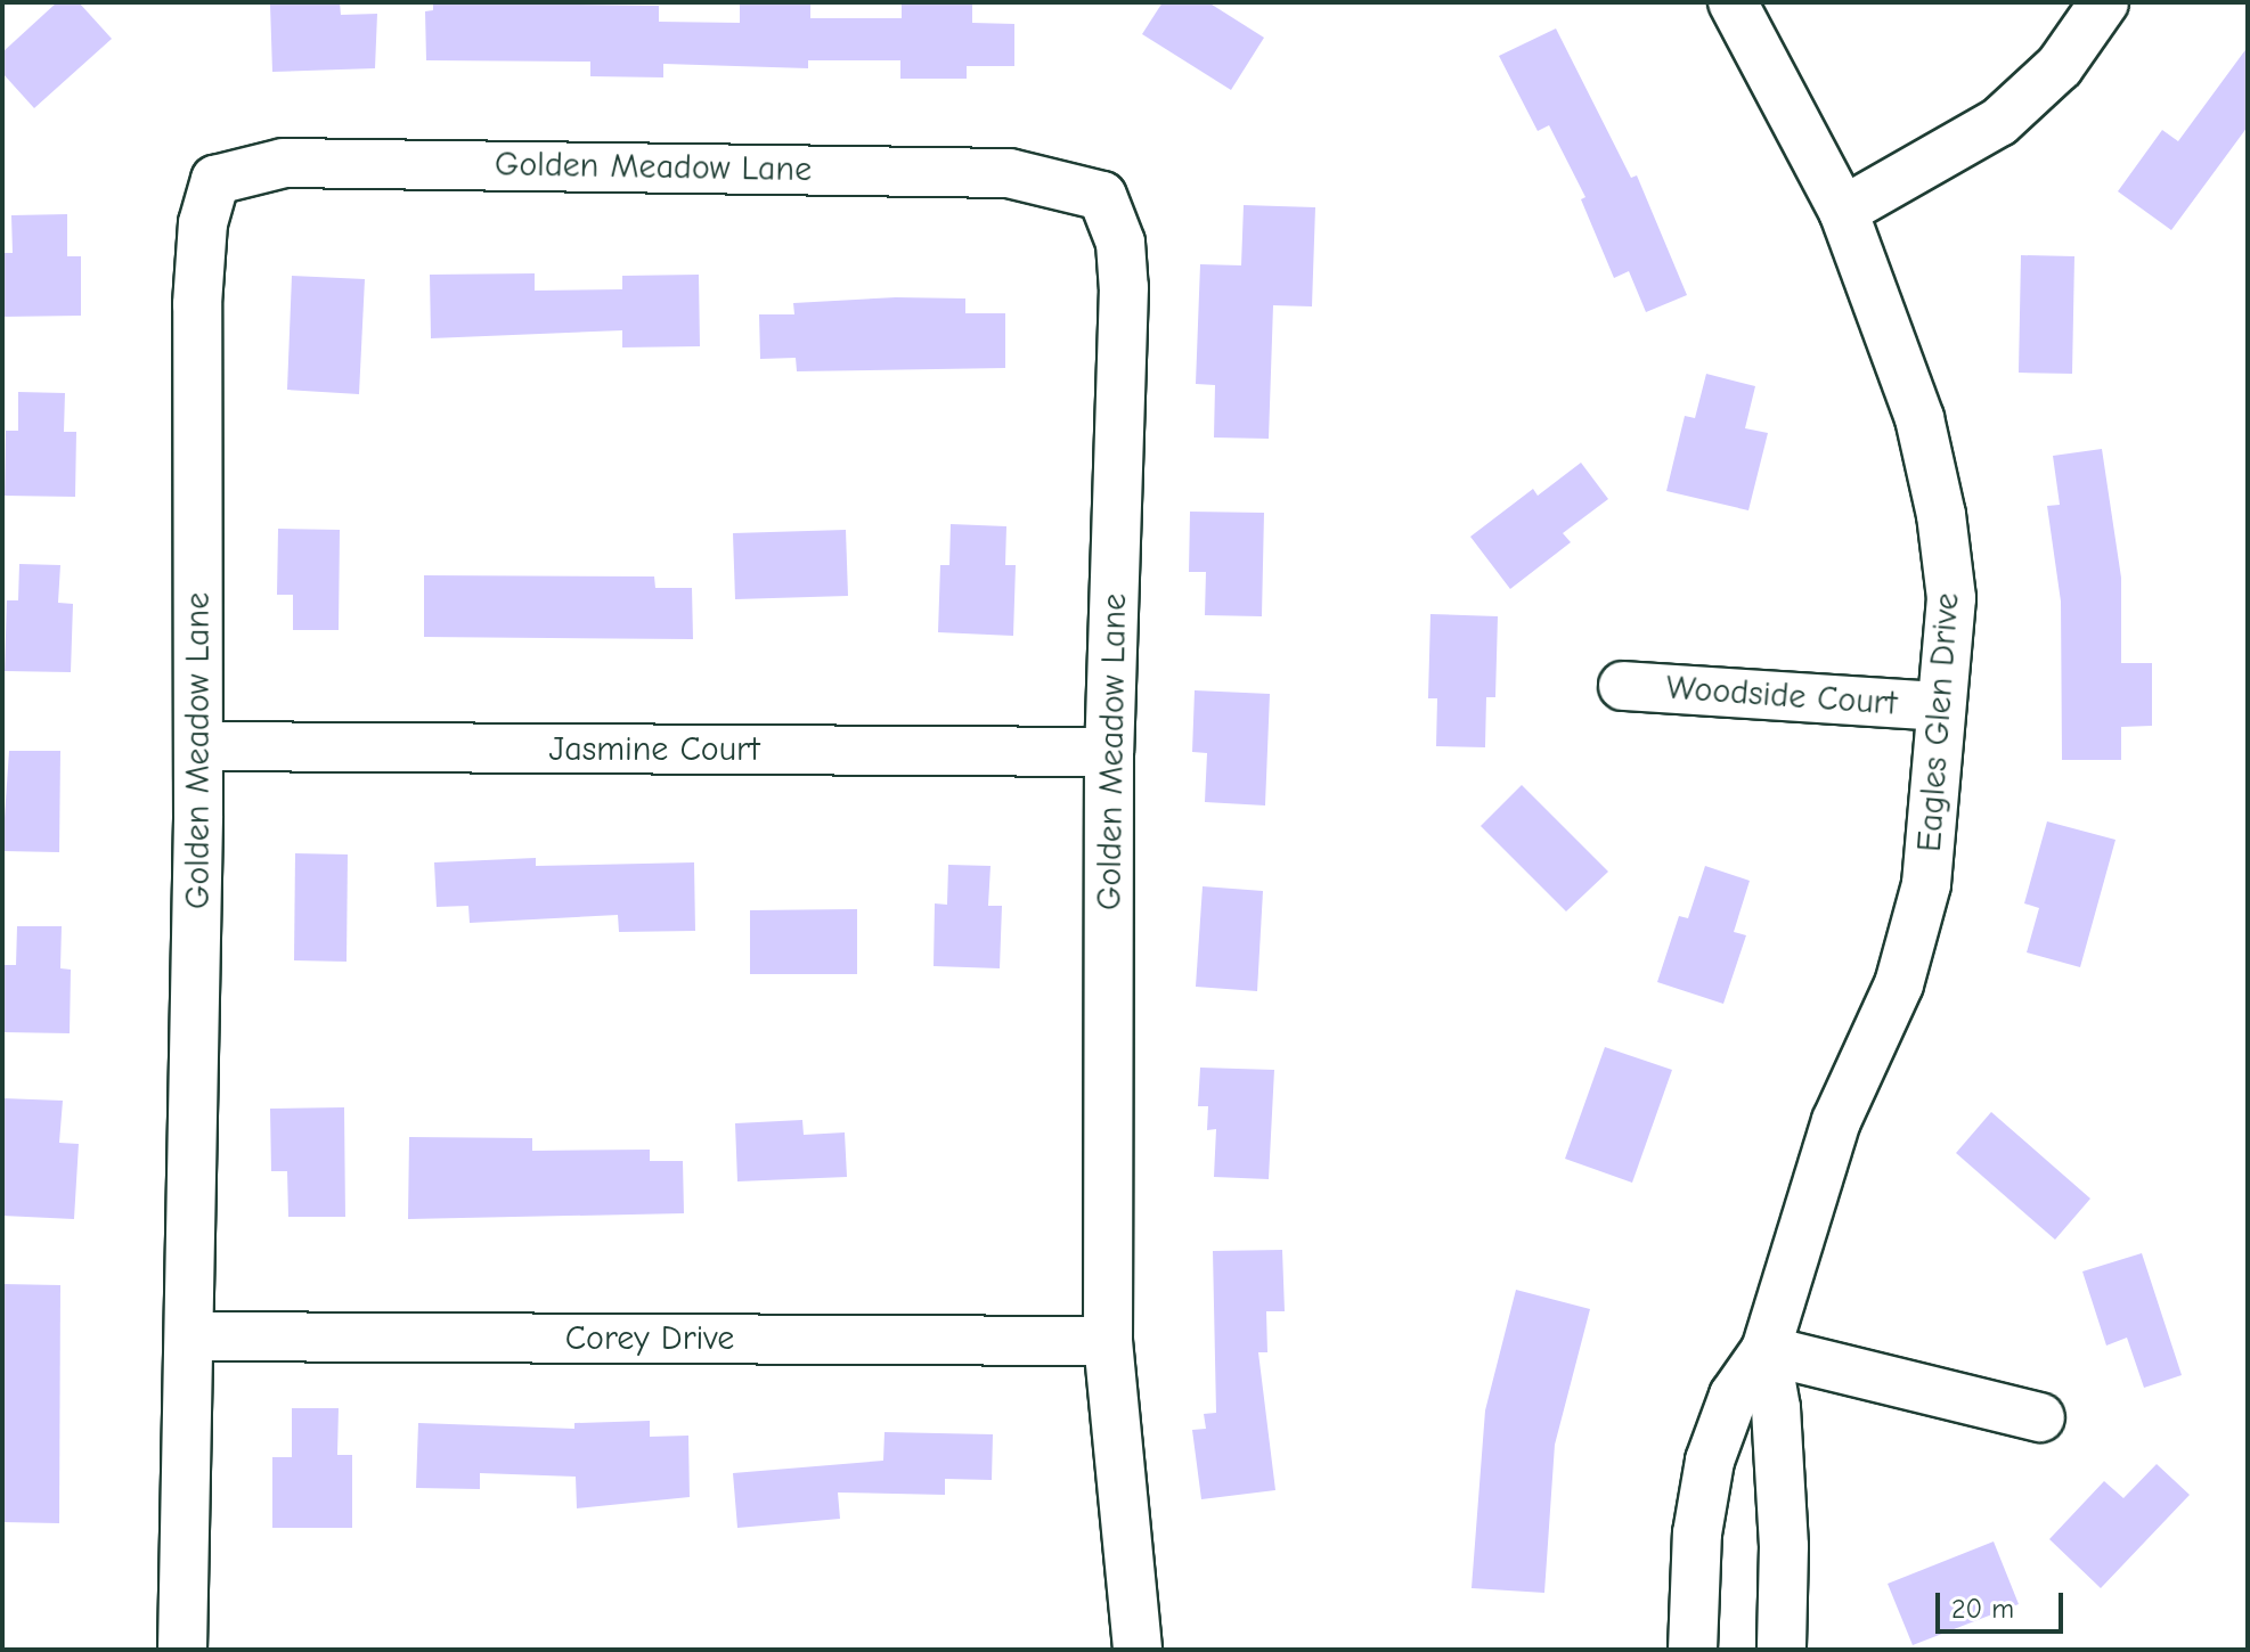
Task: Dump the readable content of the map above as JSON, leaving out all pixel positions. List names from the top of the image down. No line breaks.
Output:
{"streets":{"street":["Golden Meadow Lane","Woodside Court","Eagles Glen Drive","Jasmine Court","Corey Drive"]},"crossings":[["Golden Meadow Lane","Jasmine Court"],["Golden Meadow Lane","Corey Drive"],["Woodside Court","Eagles Glen Drive"]],"scale_bar":"20 m"}
